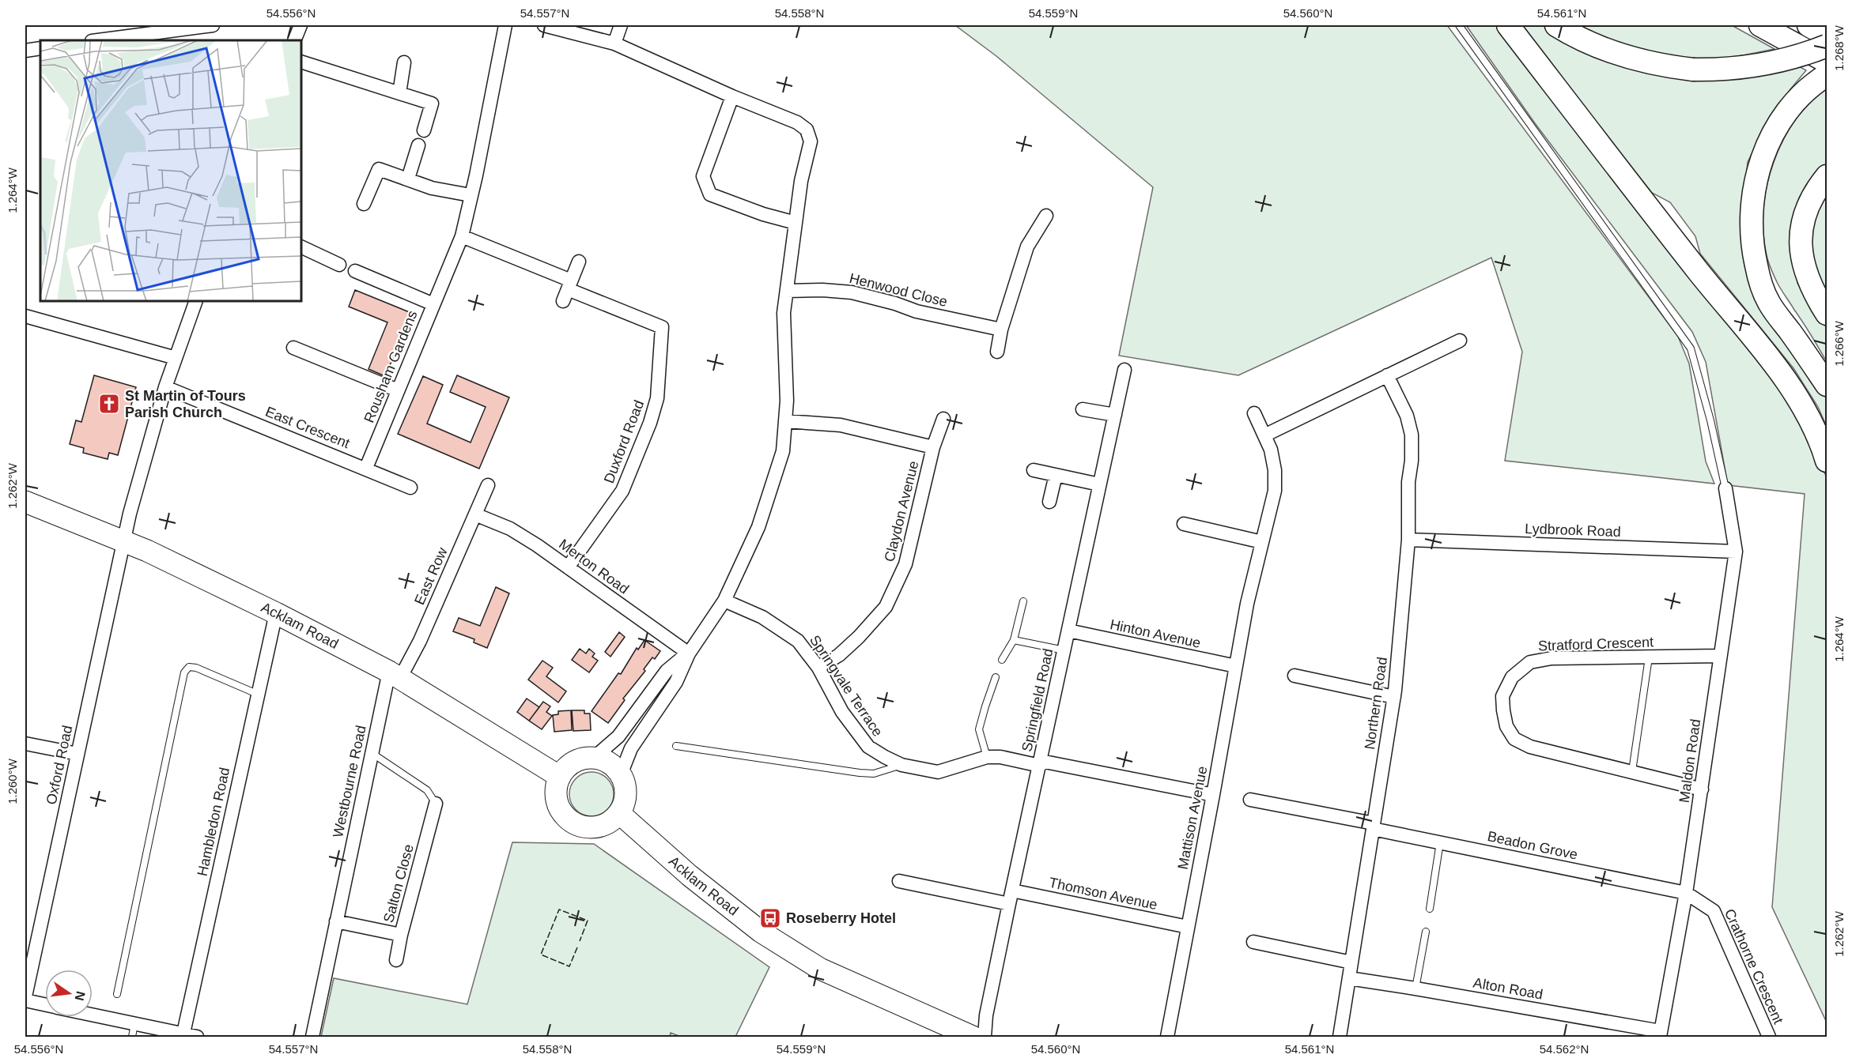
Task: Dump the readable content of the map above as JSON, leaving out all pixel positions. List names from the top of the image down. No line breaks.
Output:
{"streets":{"main road":["Acklam Road"],"street":["Henwood Close","Rousham Gardens","East Crescent","Duxford Road","Claydon Avenue","Lydbrook Road","Merton Road","East Row","Hinton Avenue","Stratford Crescent","Springvale Terrace","Springfield Road","Northern Road","Maldon Road","Oxford Road","Westbourne Road","Mattison Avenue","Hambledon Road","Beadon Grove","Salton Close","Thomson Avenue","Crathorne Crescent","Alton Road"]},"crossings":[["Rousham Gardens","East Crescent"],["East Crescent","Oxford Road"],["Duxford Road","Merton Road"],["Claydon Avenue","Springvale Terrace"],["Lydbrook Road","Northern Road"],["Lydbrook Road","Maldon Road"],["Merton Road","East Row"],["East Row","Acklam Road"],["East Row","Westbourne Road"],["Acklam Road","Oxford Road"],["Acklam Road","Westbourne Road"],["Acklam Road","Hambledon Road"],["Hinton Avenue","Springfield Road"],["Hinton Avenue","Mattison Avenue"],["Stratford Crescent","Maldon Road"],["Springfield Road","Thomson Avenue"],["Northern Road","Beadon Grove"],["Northern Road","Alton Road"],["Maldon Road","Beadon Grove"],["Maldon Road","Crathorne Crescent"],["Maldon Road","Alton Road"],["Westbourne Road","Salton Close"],["Mattison Avenue","Thomson Avenue"],["Beadon Grove","Crathorne Crescent"]],"places":{"church":["St Martin of Tours Parish Church"],"bus stop":["Roseberry Hotel"]},"north":"right","coordinates":["54.556°N","54.557°N","54.558°N","54.559°N","54.560°N","54.561°N","1.268°W","1.264°W","1.266°W","1.262°W","1.260°W","54.562°N"]}
